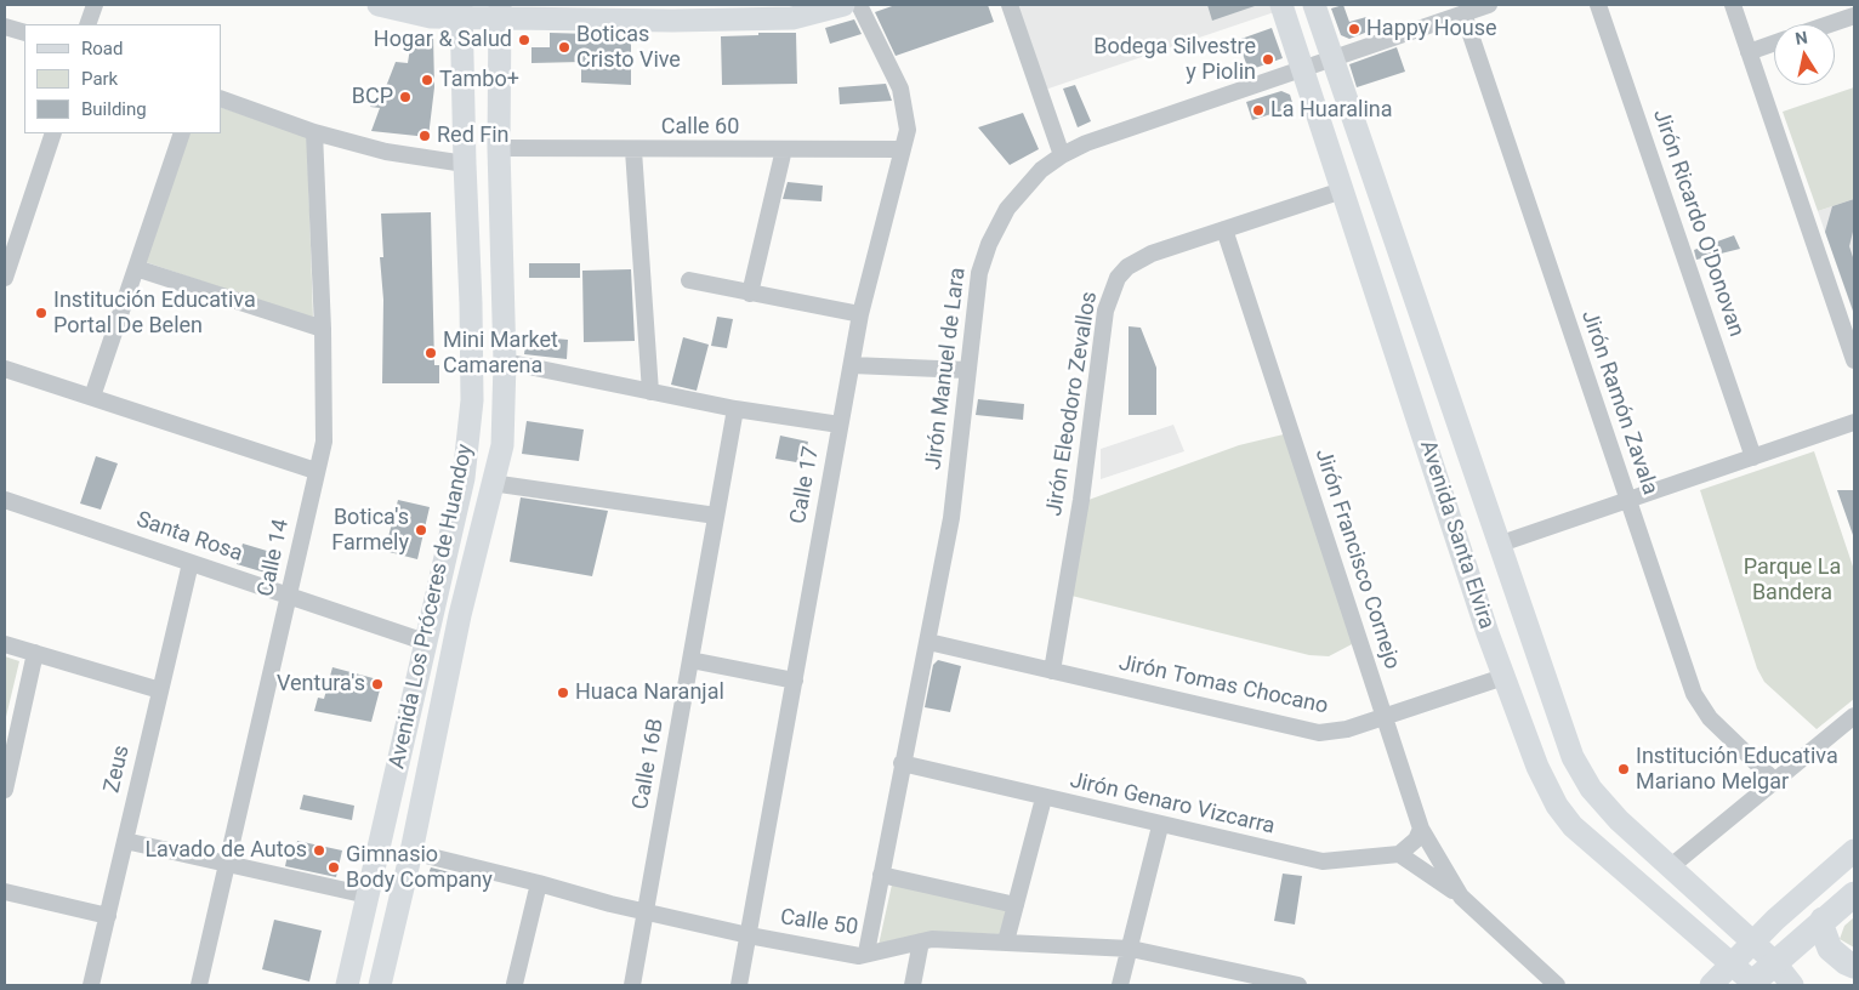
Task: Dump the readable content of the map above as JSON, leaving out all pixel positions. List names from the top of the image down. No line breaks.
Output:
{"streets":{"main road":["Avenida Santa Elvira","Avenida Los Próceres de Huandoy"],"street":["Calle 60","Jirón Ricardo O'Donovan","Jirón Manuel de Lara","Jirón Ramón Zavala","Jirón Eleodoro Zevallos","Calle 17","Santa Rosa","Calle 14","Jirón Francisco Cornejo","Jirón Tomas Chocano","Calle 16B","Zeus","Jirón Genaro Vizcarra","Calle 50"]},"crossings":[["Calle 60","Calle 17"],["Calle 60","Avenida Los Próceres de Huandoy"],["Jirón Manuel de Lara","Jirón Ramón Zavala"],["Jirón Manuel de Lara","Avenida Santa Elvira"],["Jirón Manuel de Lara","Jirón Tomas Chocano"],["Jirón Manuel de Lara","Jirón Genaro Vizcarra"],["Jirón Manuel de Lara","Calle 50"],["Jirón Eleodoro Zevallos","Avenida Santa Elvira"],["Jirón Eleodoro Zevallos","Jirón Francisco Cornejo"],["Jirón Eleodoro Zevallos","Jirón Tomas Chocano"],["Calle 17","Calle 50"],["Avenida Santa Elvira","Jirón Tomas Chocano"],["Santa Rosa","Calle 14"],["Santa Rosa","Avenida Los Próceres de Huandoy"],["Santa Rosa","Zeus"],["Jirón Francisco Cornejo","Jirón Tomas Chocano"],["Jirón Francisco Cornejo","Jirón Genaro Vizcarra"],["Avenida Los Próceres de Huandoy","Calle 50"],["Calle 16B","Calle 50"]],"parks":["Parque La Bandera"],"places":["Happy House","Hogar & Salud","Boticas Cristo Vive","Bodega Silvestre y Piolin","Tambo+","BCP","La Huaralina","Red Fin","Institución Educativa Portal De Belen","Mini Market Camarena","Botica's Farmely","Ventura's","Huaca Naranjal","Institución Educativa Mariano Melgar","Lavado de Autos","Gimnasio Body Company"],"legend":["Road","Park","Building"],"north":"top"}
